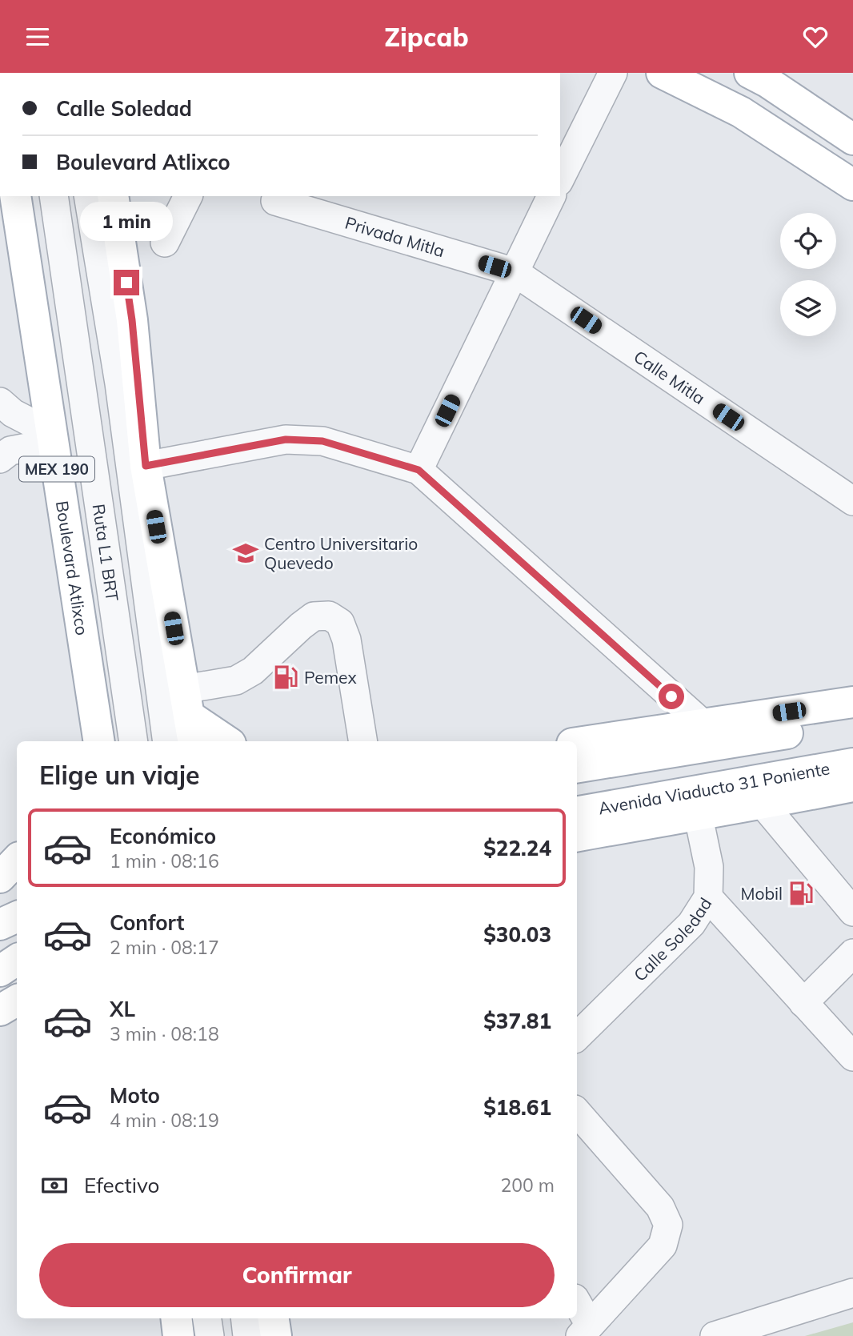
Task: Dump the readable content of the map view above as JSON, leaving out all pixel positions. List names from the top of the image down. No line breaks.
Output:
{"streets":{"main road":["MEX 190","Boulevard Atlixco","Avenida Viaducto 31 Poniente"],"street":["Privada Mitla","Calle Mitla","Ruta L1 BRT","Calle Soledad"]},"crossings":[["Privada Mitla","Calle Mitla"]],"places":{"school or university":["Centro Universitario Quevedo"],"fuel station":["Pemex","Mobil"]},"page":{"header":"Zipcab","banner":["Calle Soledad","Boulevard Atlixco"],"bubble":"1 min","heading":"Elige un viaje","list":[{"name":"Económico","note":"1 min · 08:16","value":"$22.24"},{"name":"Confort","note":"2 min · 08:17","value":"$30.03"},{"name":"XL","note":"3 min · 08:18","value":"$37.81"},{"name":"Moto","note":"4 min · 08:19","value":"$18.61"}],"pay":["Efectivo","200 m"],"buttons":"Confirmar"}}
